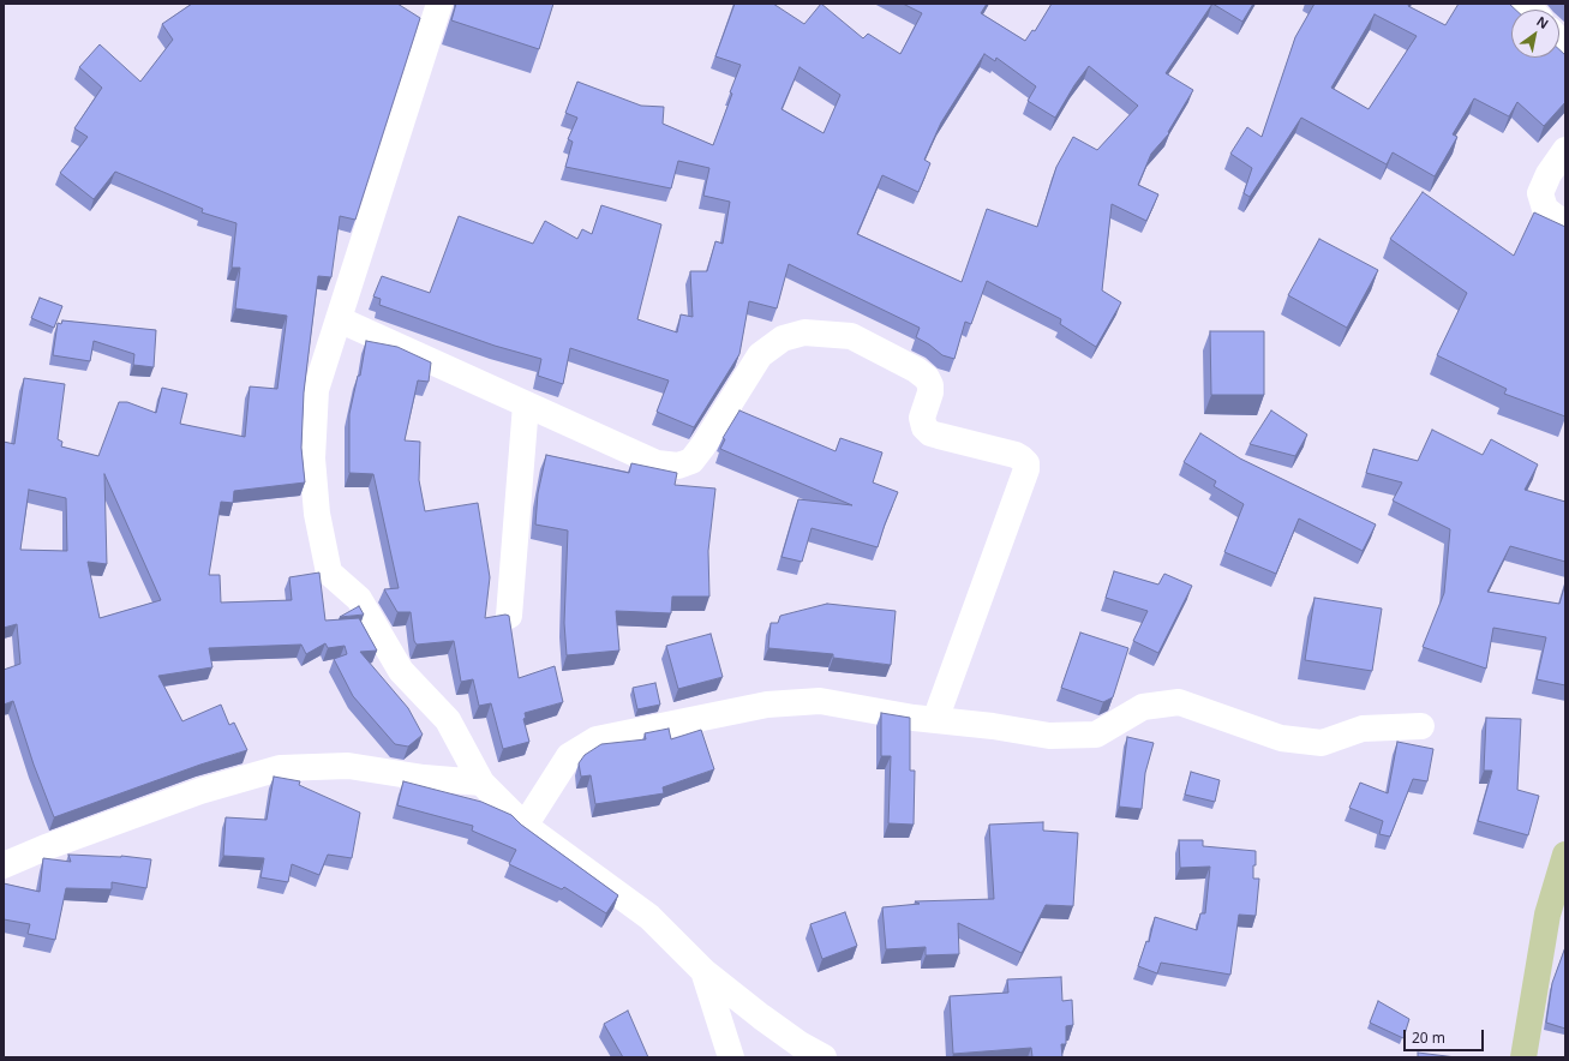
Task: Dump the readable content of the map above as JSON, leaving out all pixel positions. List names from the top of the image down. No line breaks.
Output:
{"scale_bar":"20 m","north":"top right"}
